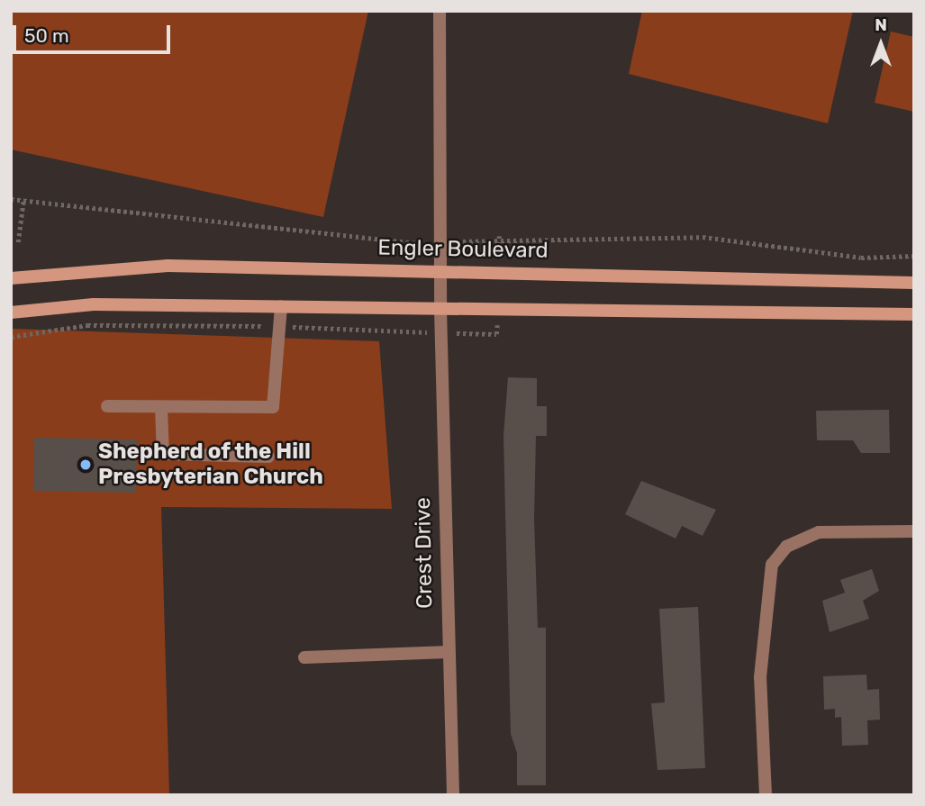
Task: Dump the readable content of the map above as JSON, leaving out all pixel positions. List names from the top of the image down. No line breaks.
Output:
{"streets":{"main road":["Engler Boulevard"],"street":["Crest Drive"]},"crossings":[["Engler Boulevard","Crest Drive"]],"places":["Shepherd of the Hill Presbyterian Church"],"scale_bar":"50 m","north":"top"}
